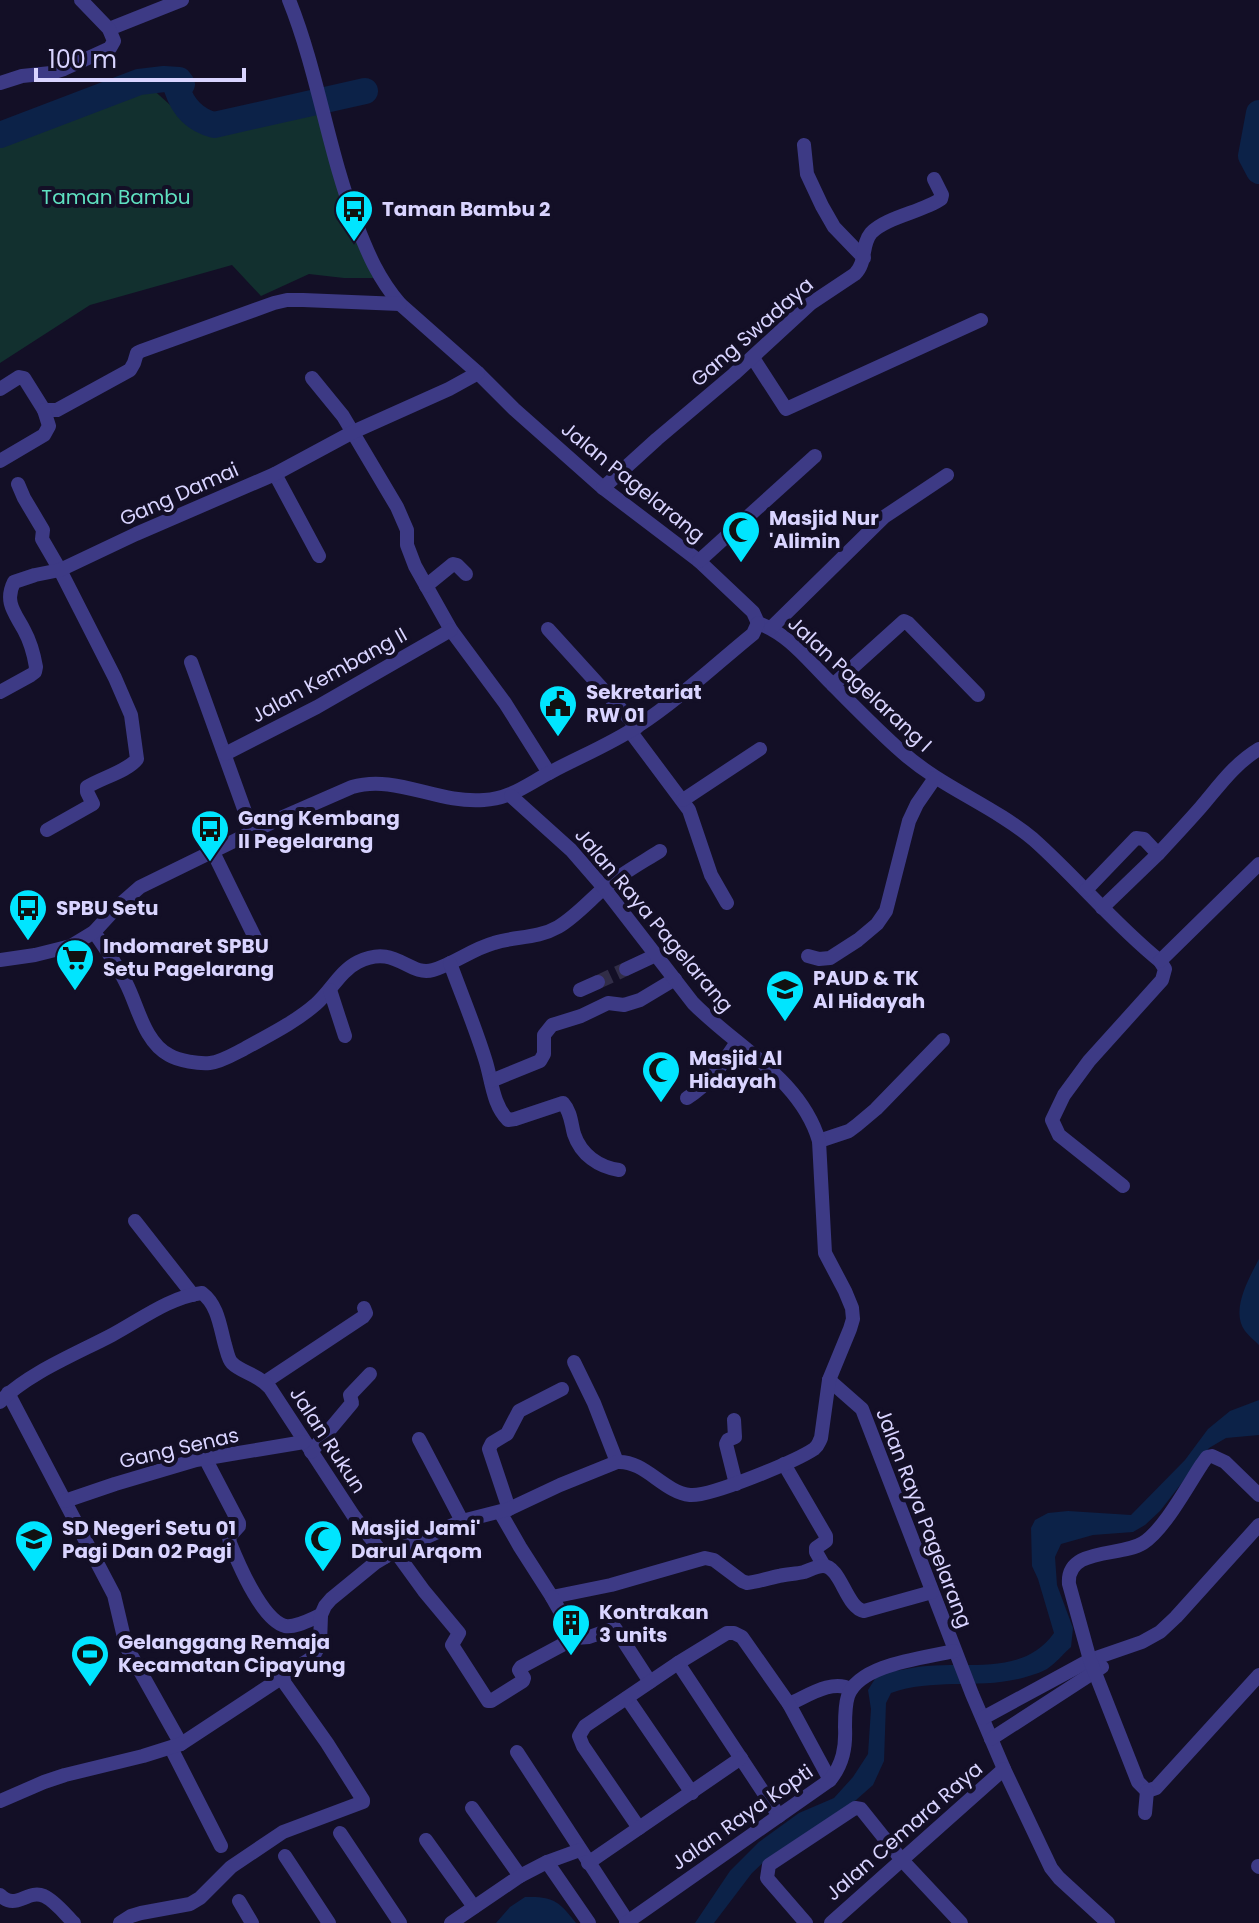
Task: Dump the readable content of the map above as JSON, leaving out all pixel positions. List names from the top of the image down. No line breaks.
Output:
{"streets":{"street":["Gang Swadaya","Jalan Pagelarang","Gang Damai","Jalan Kembang II","Jalan Pagelarang I","Jalan Raya Pagelarang","Jalan Rukun","Gang Senas","Jalan Raya Kopti","Jalan Cemara Raya"]},"crossings":[["Gang Swadaya","Jalan Pagelarang"],["Jalan Pagelarang","Gang Damai"],["Jalan Pagelarang","Jalan Pagelarang I"],["Jalan Raya Pagelarang","Jalan Cemara Raya"],["Jalan Rukun","Gang Senas"]],"parks":["Taman Bambu"],"places":{"bus stop":["Taman Bambu 2","Gang Kembang II Pegelarang","SPBU Setu"],"mosque":["Masjid Nur 'Alimin","Masjid Al Hidayah","Masjid Jami' Darul Arqom"],"public building":["Sekretariat RW 01"],"supermarket":["Indomaret SPBU Setu Pagelarang"],"school or university":["PAUD & TK Al Hidayah","SD Negeri Setu 01 Pagi Dan 02 Pagi"],"building":["Kontrakan 3 units"],"sports":["Gelanggang Remaja Kecamatan Cipayung"]},"scale_bar":"100 m"}
